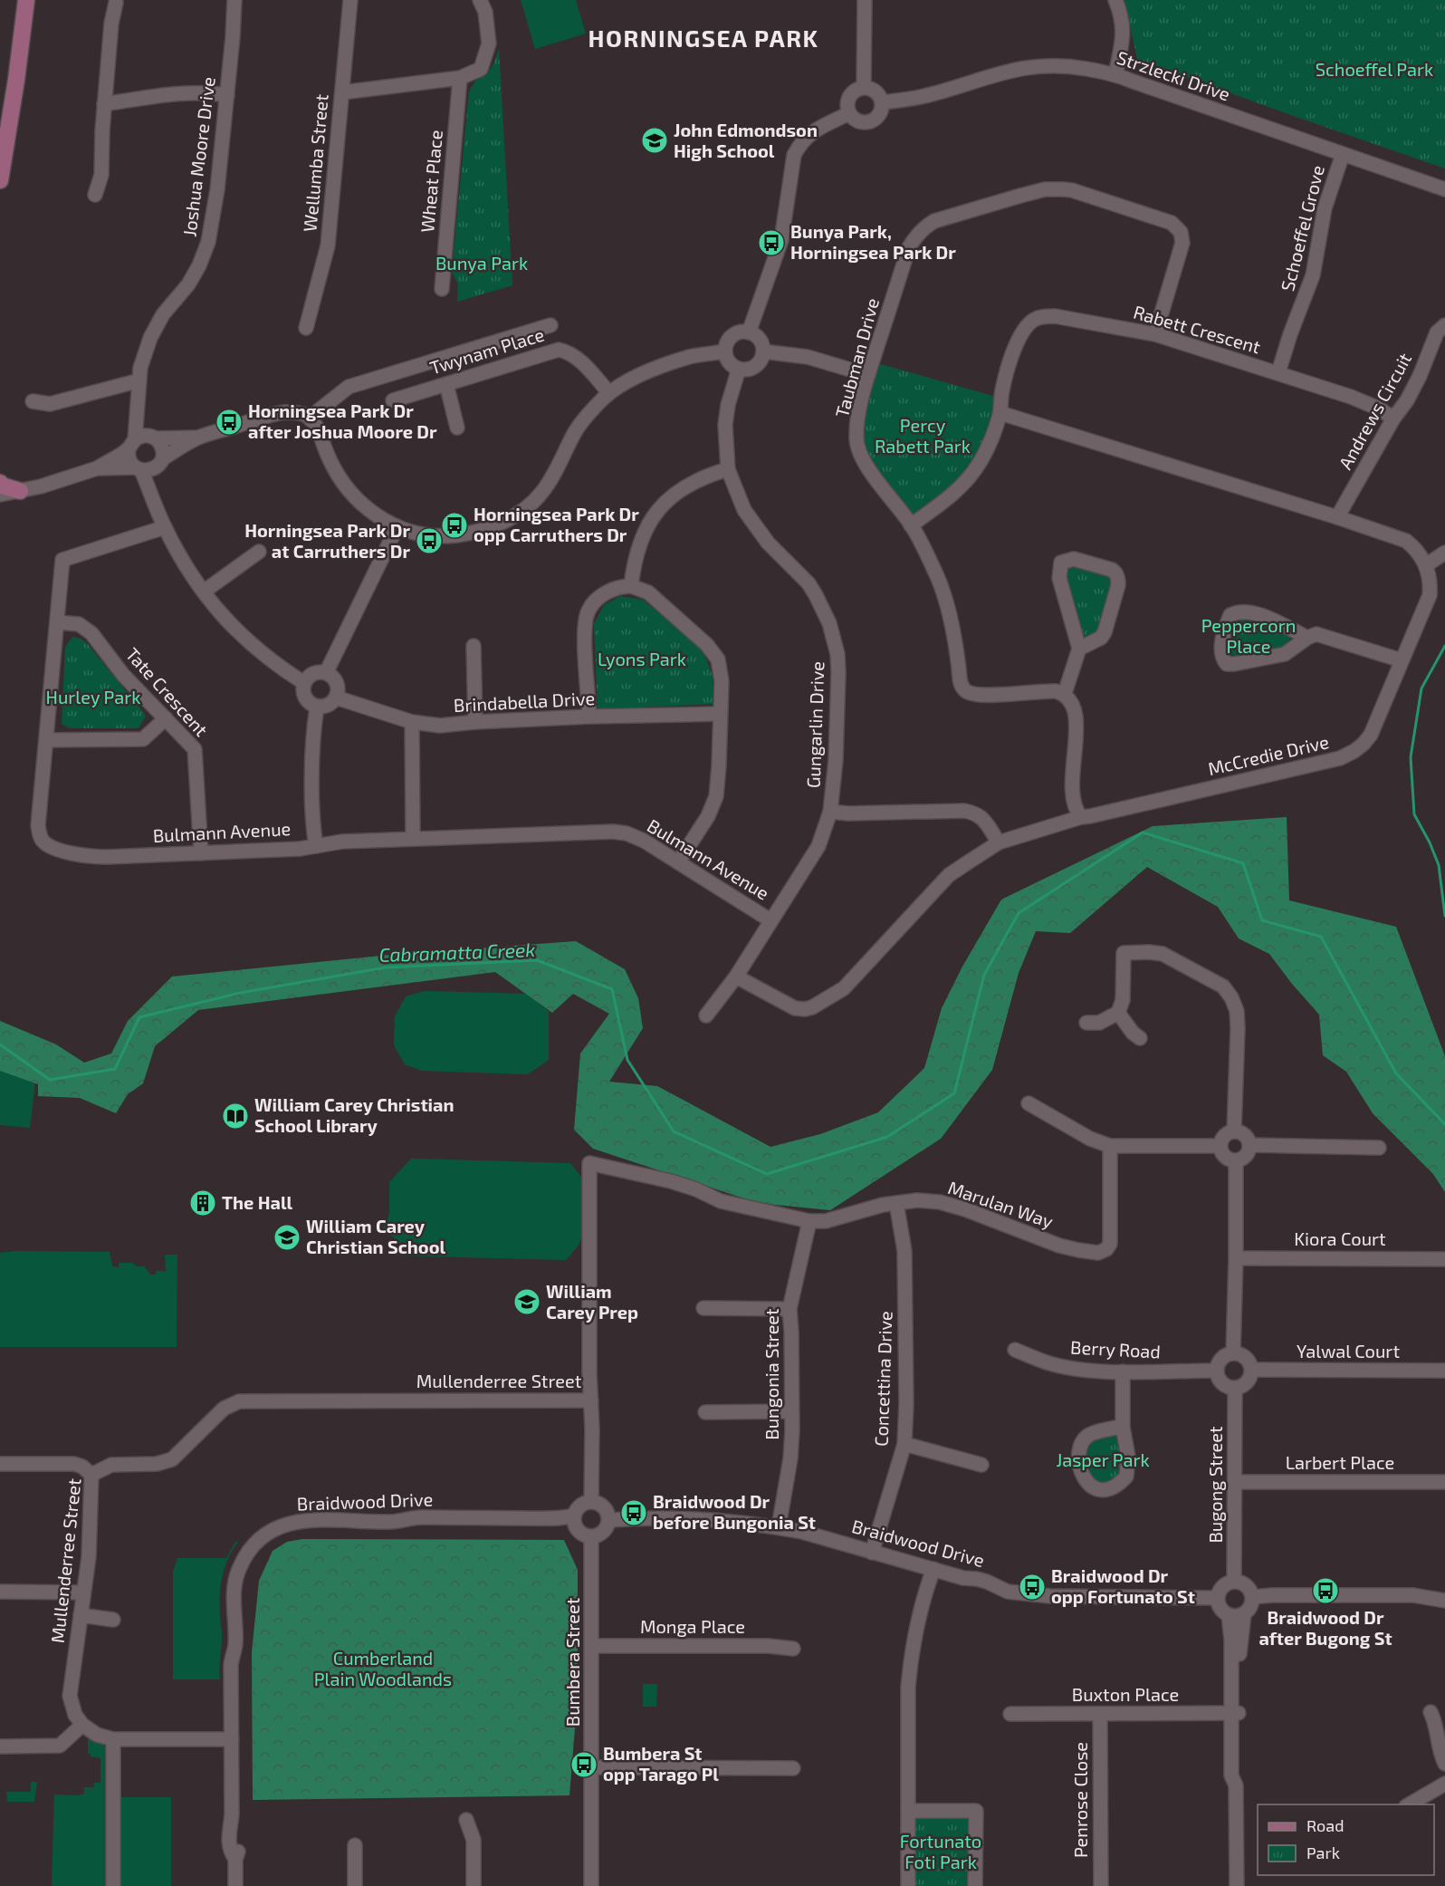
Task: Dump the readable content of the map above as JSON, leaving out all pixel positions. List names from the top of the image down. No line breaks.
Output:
{"streets":{"street":["Strzlecki Drive","Joshua Moore Drive","Wellumba Street","Wheat Place","Schoeffel Grove","Rabett Crescent","Twynam Place","Taubman Drive","Andrews Circuit","Tate Crescent","Brindabella Drive","Gungarlin Drive","McCredie Drive","Bulmann Avenue","Marulan Way","Kiora Court","Berry Road","Yalwal Court","Bungonia Street","Concettina Drive","Mullenderree Street","Larbert Place","Bugong Street","Braidwood Drive","Monga Place","Bumbera Street","Buxton Place","Penrose Close"]},"crossings":[["Strzlecki Drive","Schoeffel Grove"],["Schoeffel Grove","Rabett Crescent"],["Rabett Crescent","Taubman Drive"],["Rabett Crescent","Andrews Circuit"],["Rabett Crescent","McCredie Drive"],["Andrews Circuit","McCredie Drive"],["Tate Crescent","Bulmann Avenue"],["Gungarlin Drive","McCredie Drive"],["Gungarlin Drive","Bulmann Avenue"],["Marulan Way","Bungonia Street"],["Marulan Way","Concettina Drive"],["Marulan Way","Mullenderree Street"],["Berry Road","Yalwal Court"],["Berry Road","Bugong Street"],["Yalwal Court","Bugong Street"],["Bungonia Street","Braidwood Drive"],["Concettina Drive","Braidwood Drive"],["Larbert Place","Bugong Street"],["Bugong Street","Braidwood Drive"],["Braidwood Drive","Bumbera Street"],["Monga Place","Bumbera Street"],["Buxton Place","Penrose Close"]],"districts":["HORNINGSEA PARK"],"water":["Cabramatta Creek"],"parks":["Schoeffel Park","Bunya Park","Percy Rabett Park","Peppercorn Place","Lyons Park","Hurley Park","Jasper Park","Cumberland Plain Woodlands","Fortunato Foti Park"],"places":{"school or university":["John Edmondson High School","William Carey Christian School","William Carey Prep"],"bus stop":["Bunya Park, Horningsea Park Dr","Horningsea Park Dr after Joshua Moore Dr","Horningsea Park Dr opp Carruthers Dr","Horningsea Park Dr at Carruthers Dr","Braidwood Dr before Bungonia St","Braidwood Dr opp Fortunato St","Braidwood Dr after Bugong St","Bumbera St opp Tarago Pl"],"library":["William Carey Christian School Library"],"building":["The Hall"]},"legend":["Road","Park"]}
